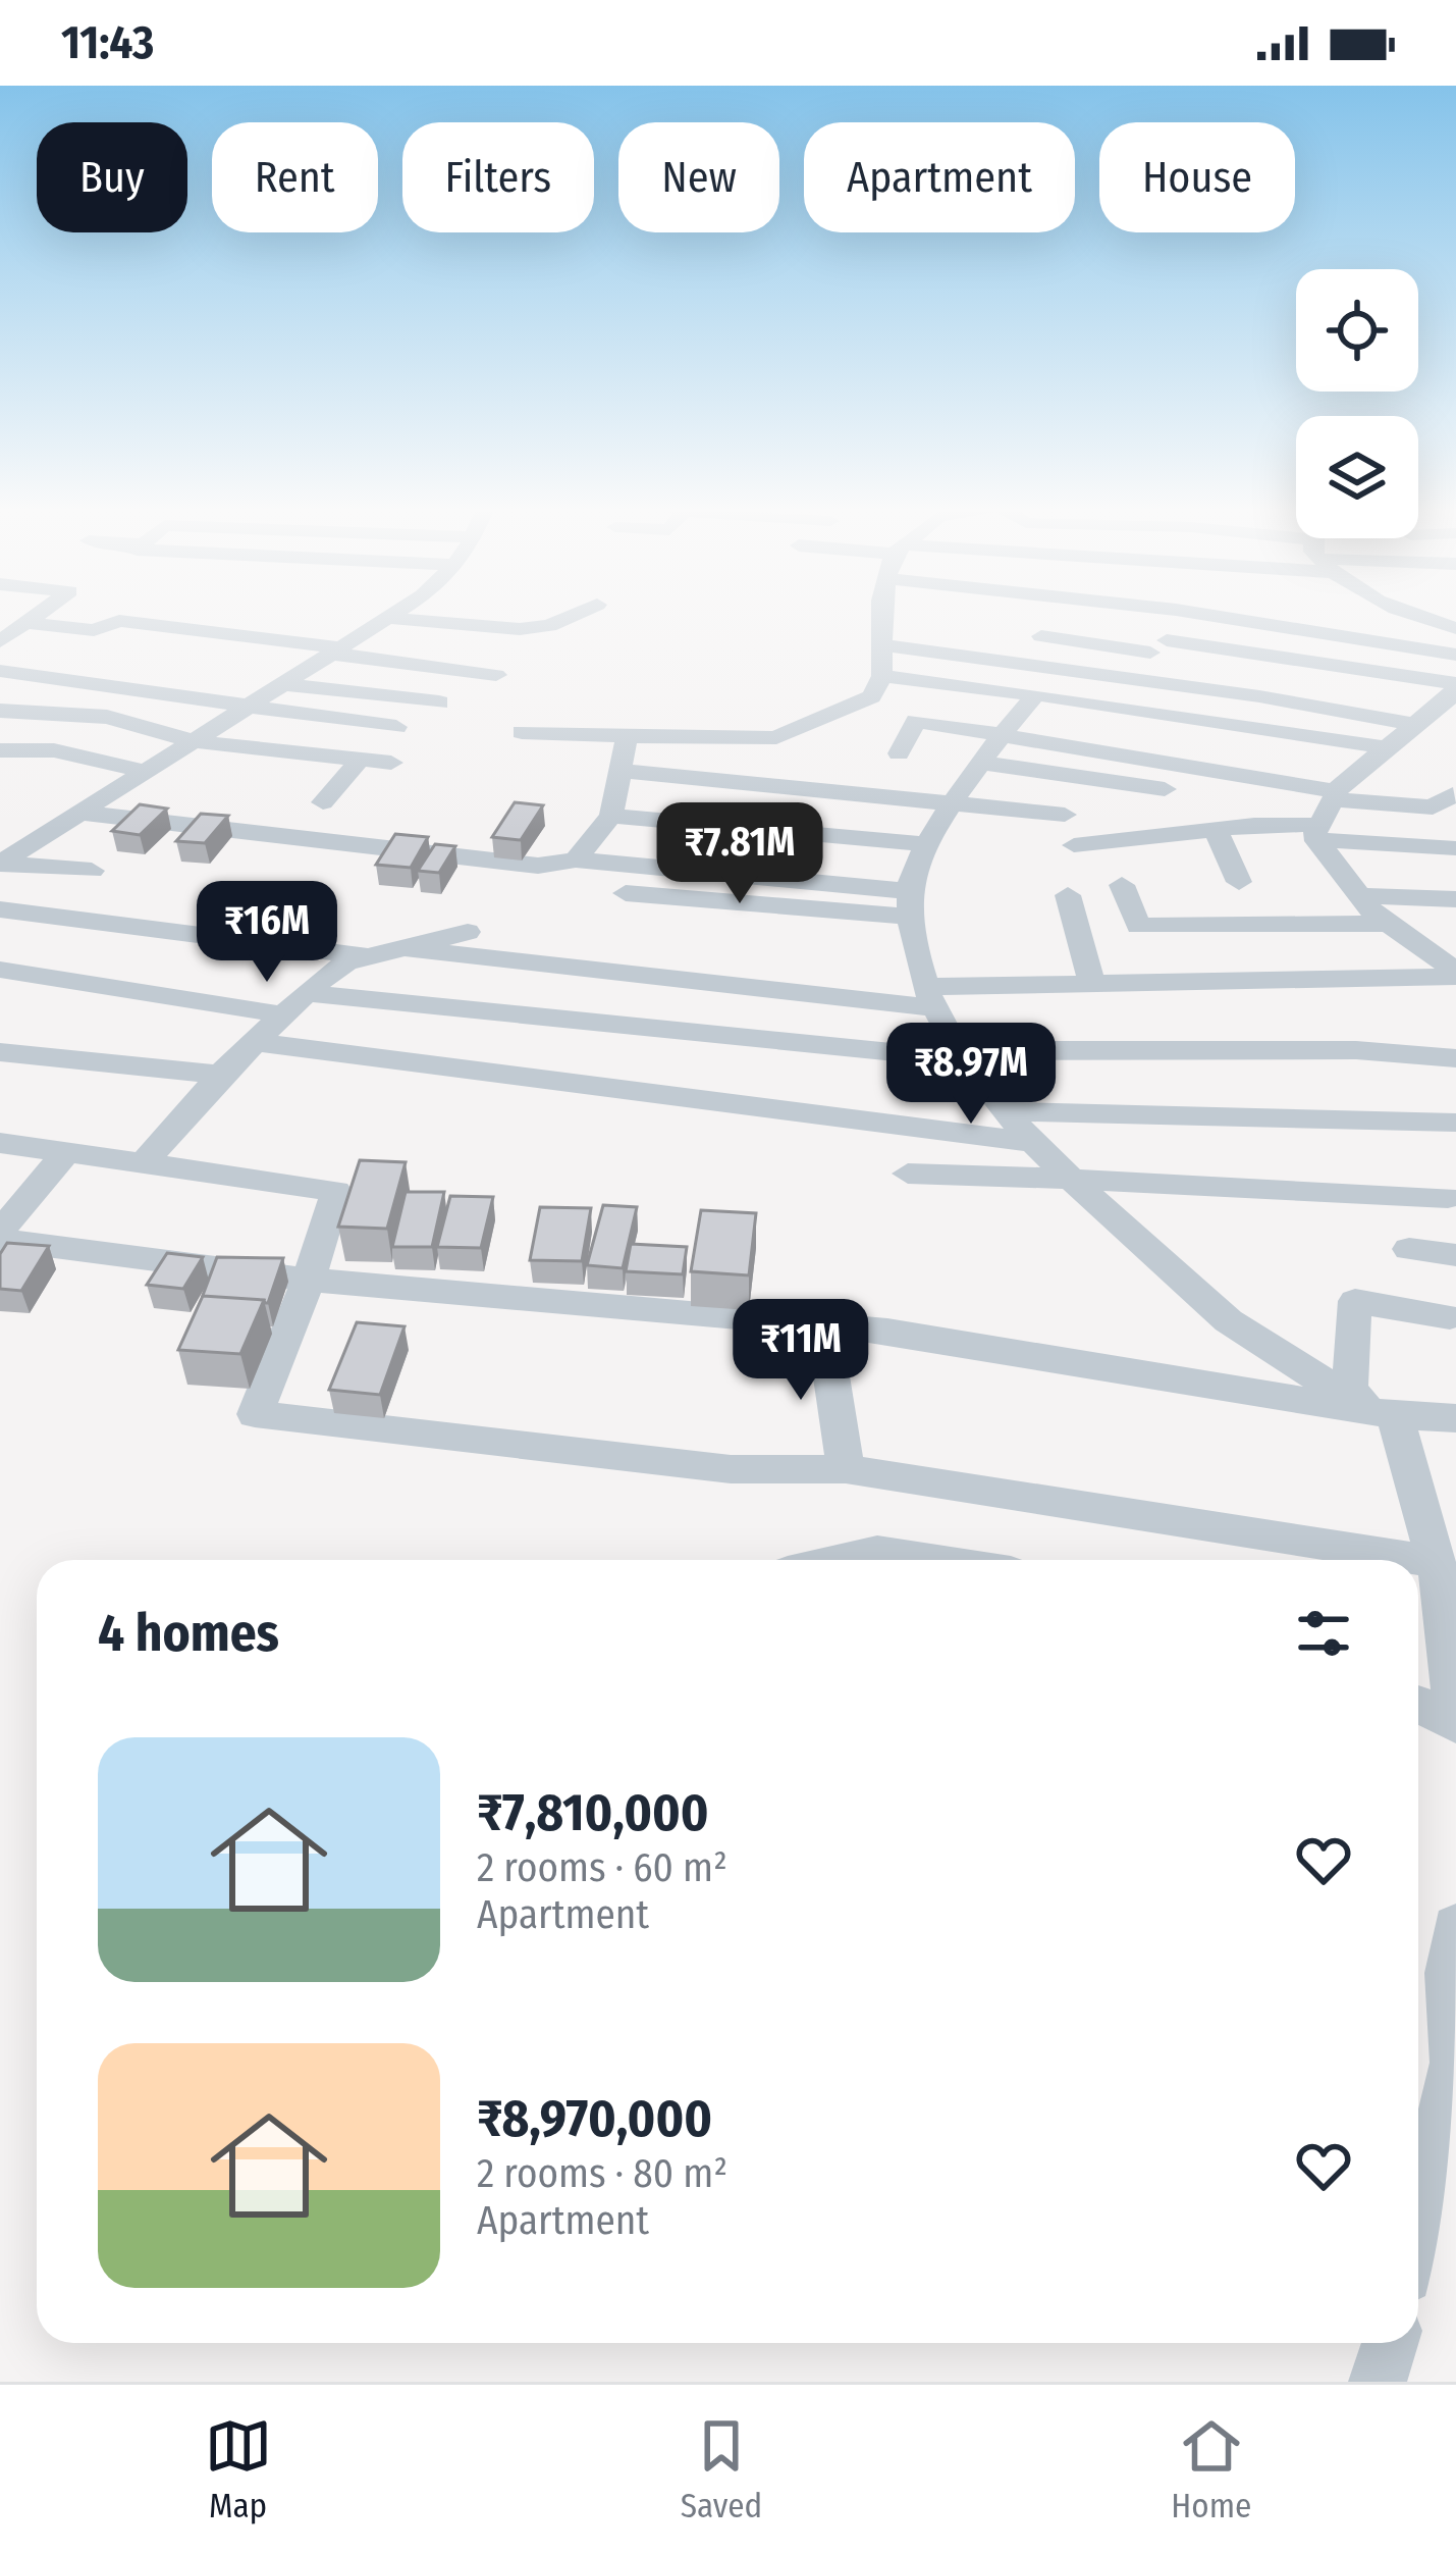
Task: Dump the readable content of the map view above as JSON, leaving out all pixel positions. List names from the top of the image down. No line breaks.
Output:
{"page":{"status":"11:43","chip":["Buy","Rent","Filters","New","Apartment","House"],"price":["₹7.81M","₹16M","₹8.97M","₹11M"],"heading":"4 homes","list":[{"name":"₹7,810,000","note":"2 rooms · 60 m² · Apartment"},{"name":"₹8,970,000","note":"2 rooms · 80 m² · Apartment"}],"tabs":["Map","Saved","Home"]}}
